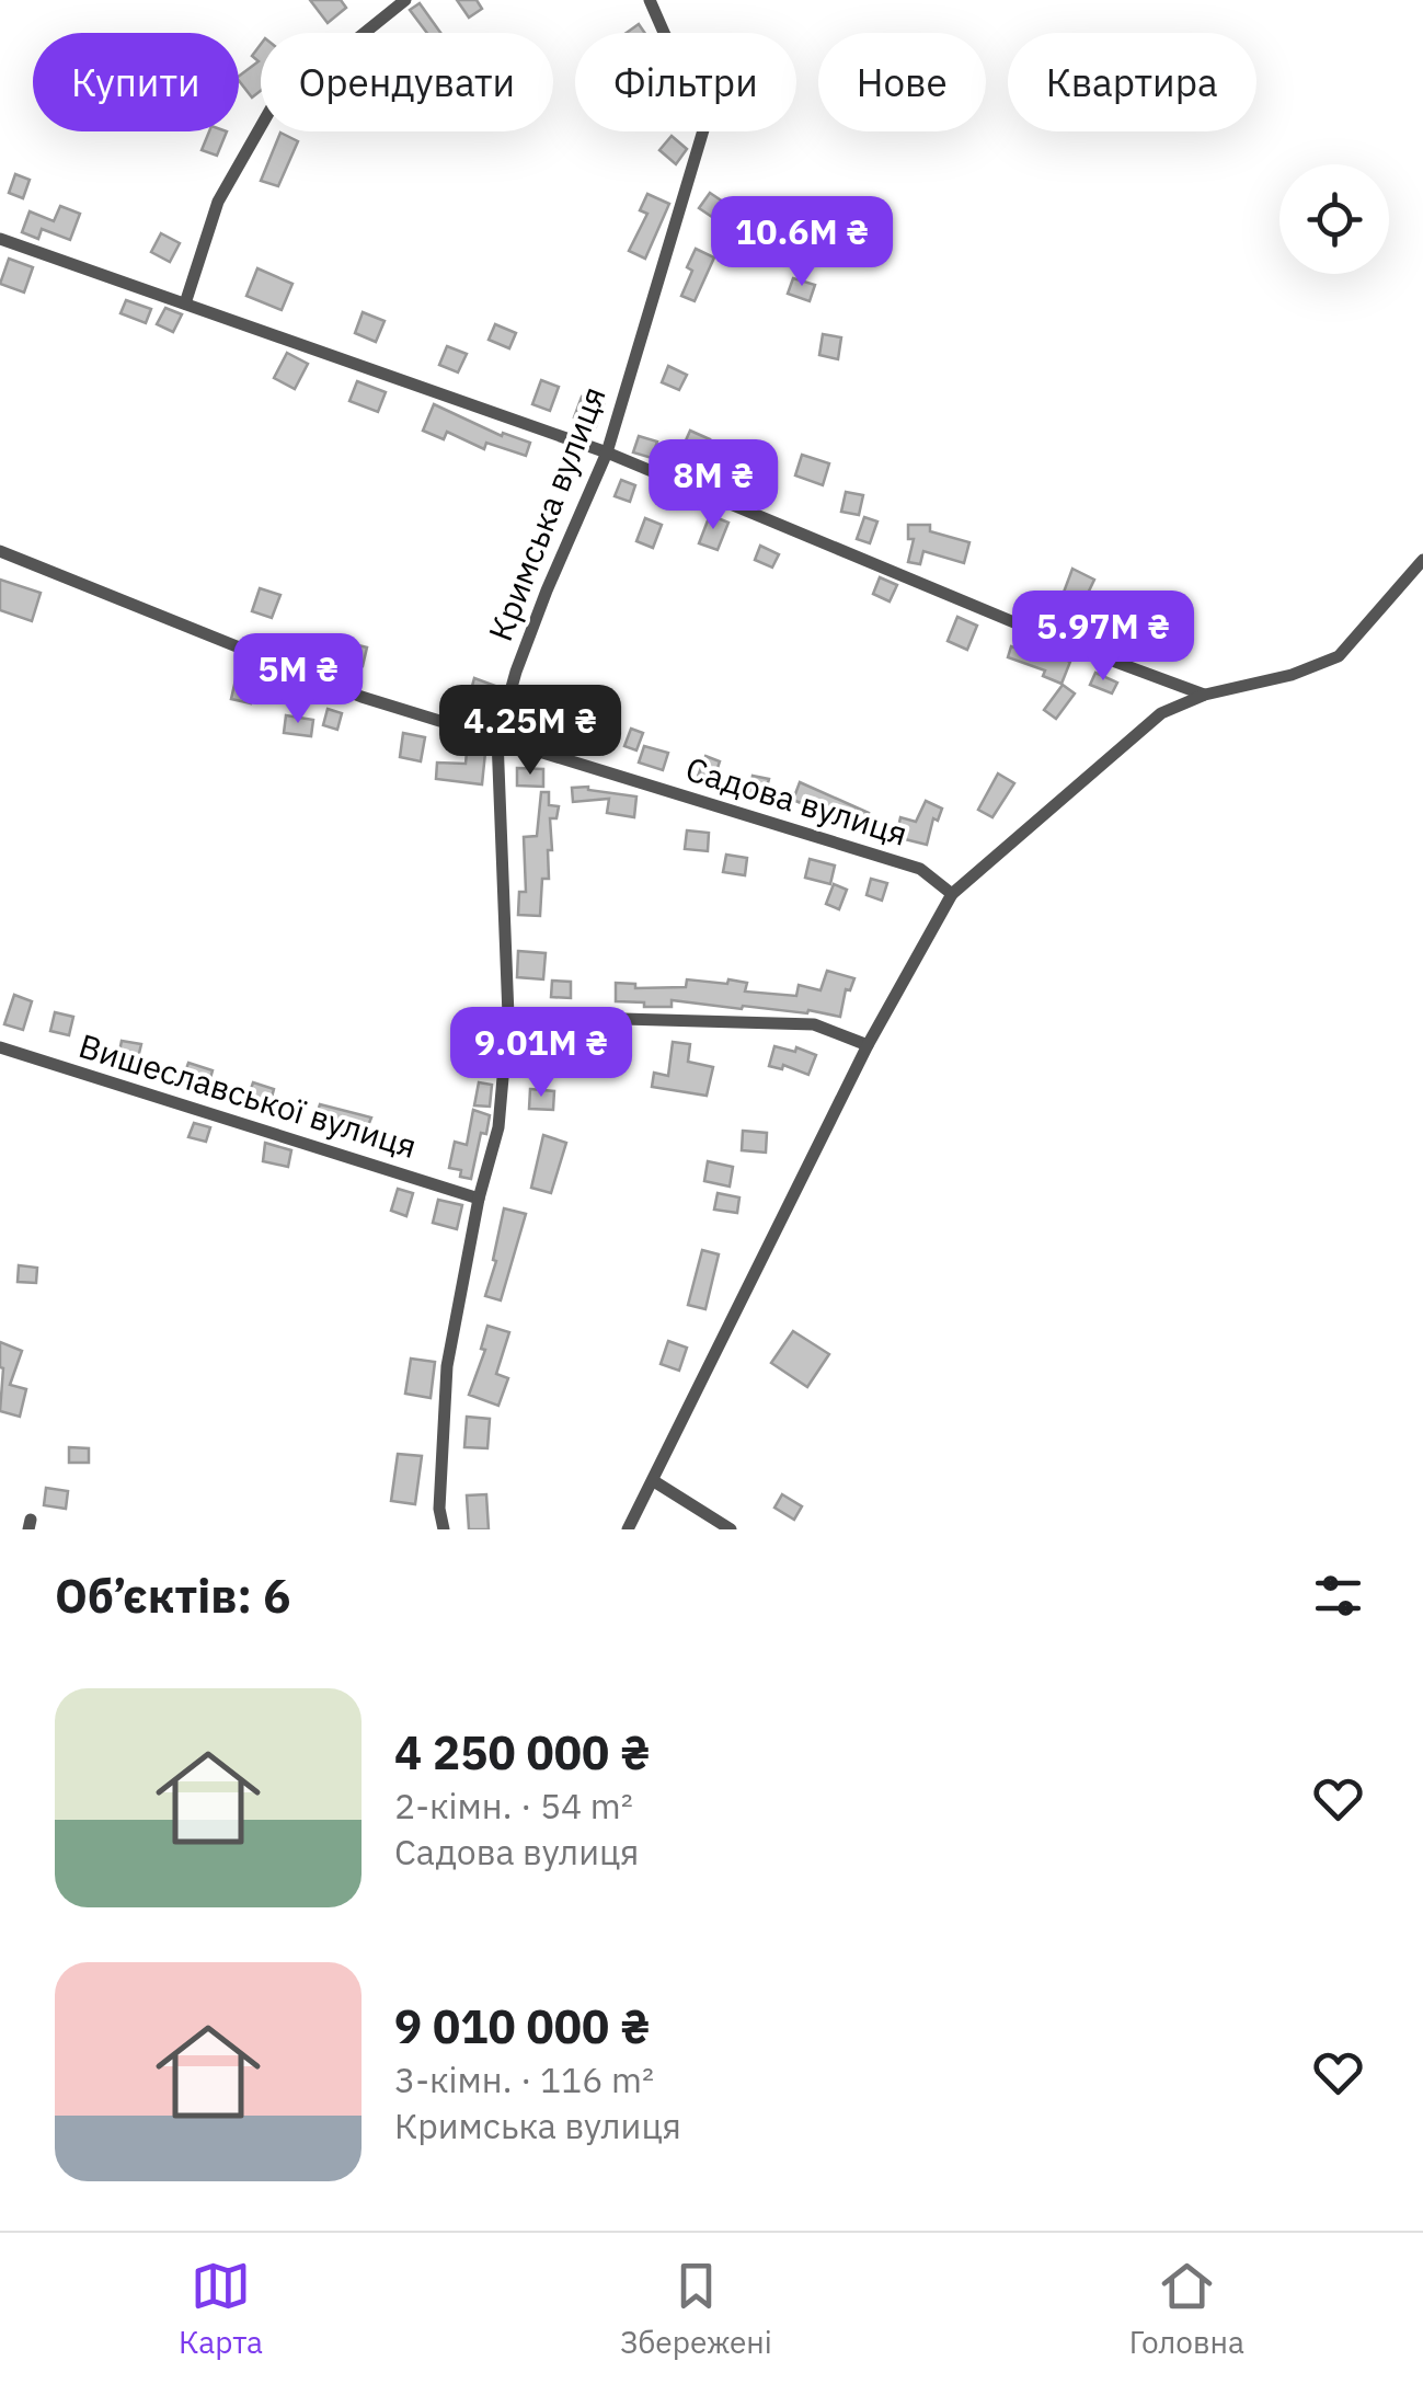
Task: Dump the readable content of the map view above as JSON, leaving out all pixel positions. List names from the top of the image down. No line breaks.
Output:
{"streets":{"street":["Кримська вулиця","Садова вулиця","Вишеславської вулиця"]},"crossings":[["Кримська вулиця","Садова вулиця"],["Кримська вулиця","Вишеславської вулиця"]],"page":{"chip":["Купити","Орендувати","Фільтри","Нове","Квартира"],"price":["10.6M ₴","8M ₴","5.97M ₴","5M ₴","4.25M ₴","9.01M ₴"],"heading":"Об’єктів: 6","list":[{"name":"4 250 000 ₴","note":"2-кімн. · 54 m² · Садова вулиця"},{"name":"9 010 000 ₴","note":"3-кімн. · 116 m² · Кримська вулиця"}],"tabs":["Карта","Збережені","Головна"]}}
